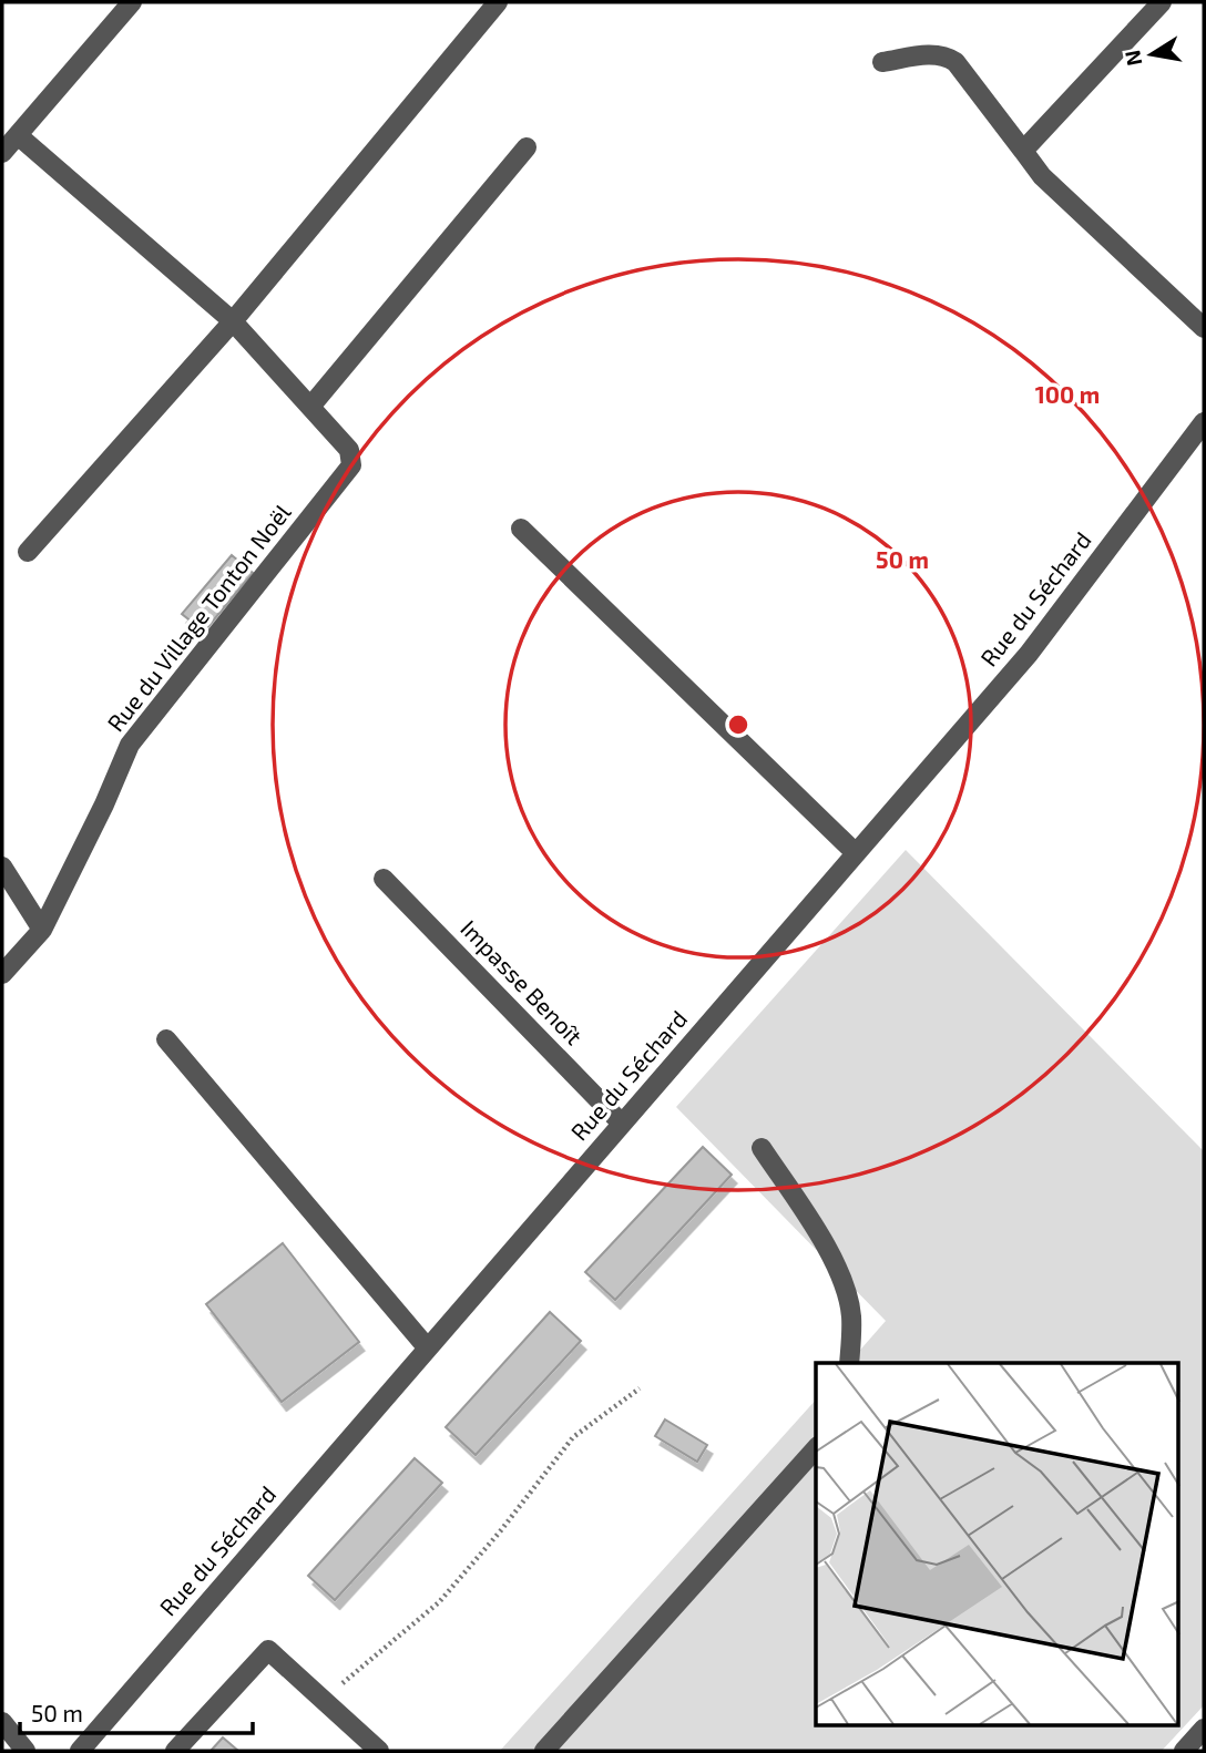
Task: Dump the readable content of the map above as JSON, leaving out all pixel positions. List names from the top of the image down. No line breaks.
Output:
{"streets":{"street":["Rue du Séchard","Rue du Village Tonton Noël","Impasse Benoît"]},"crossings":[["Rue du Séchard","Impasse Benoît"]],"scale_bar":"50 m","north":"left","rings":["100 m","50 m"]}
